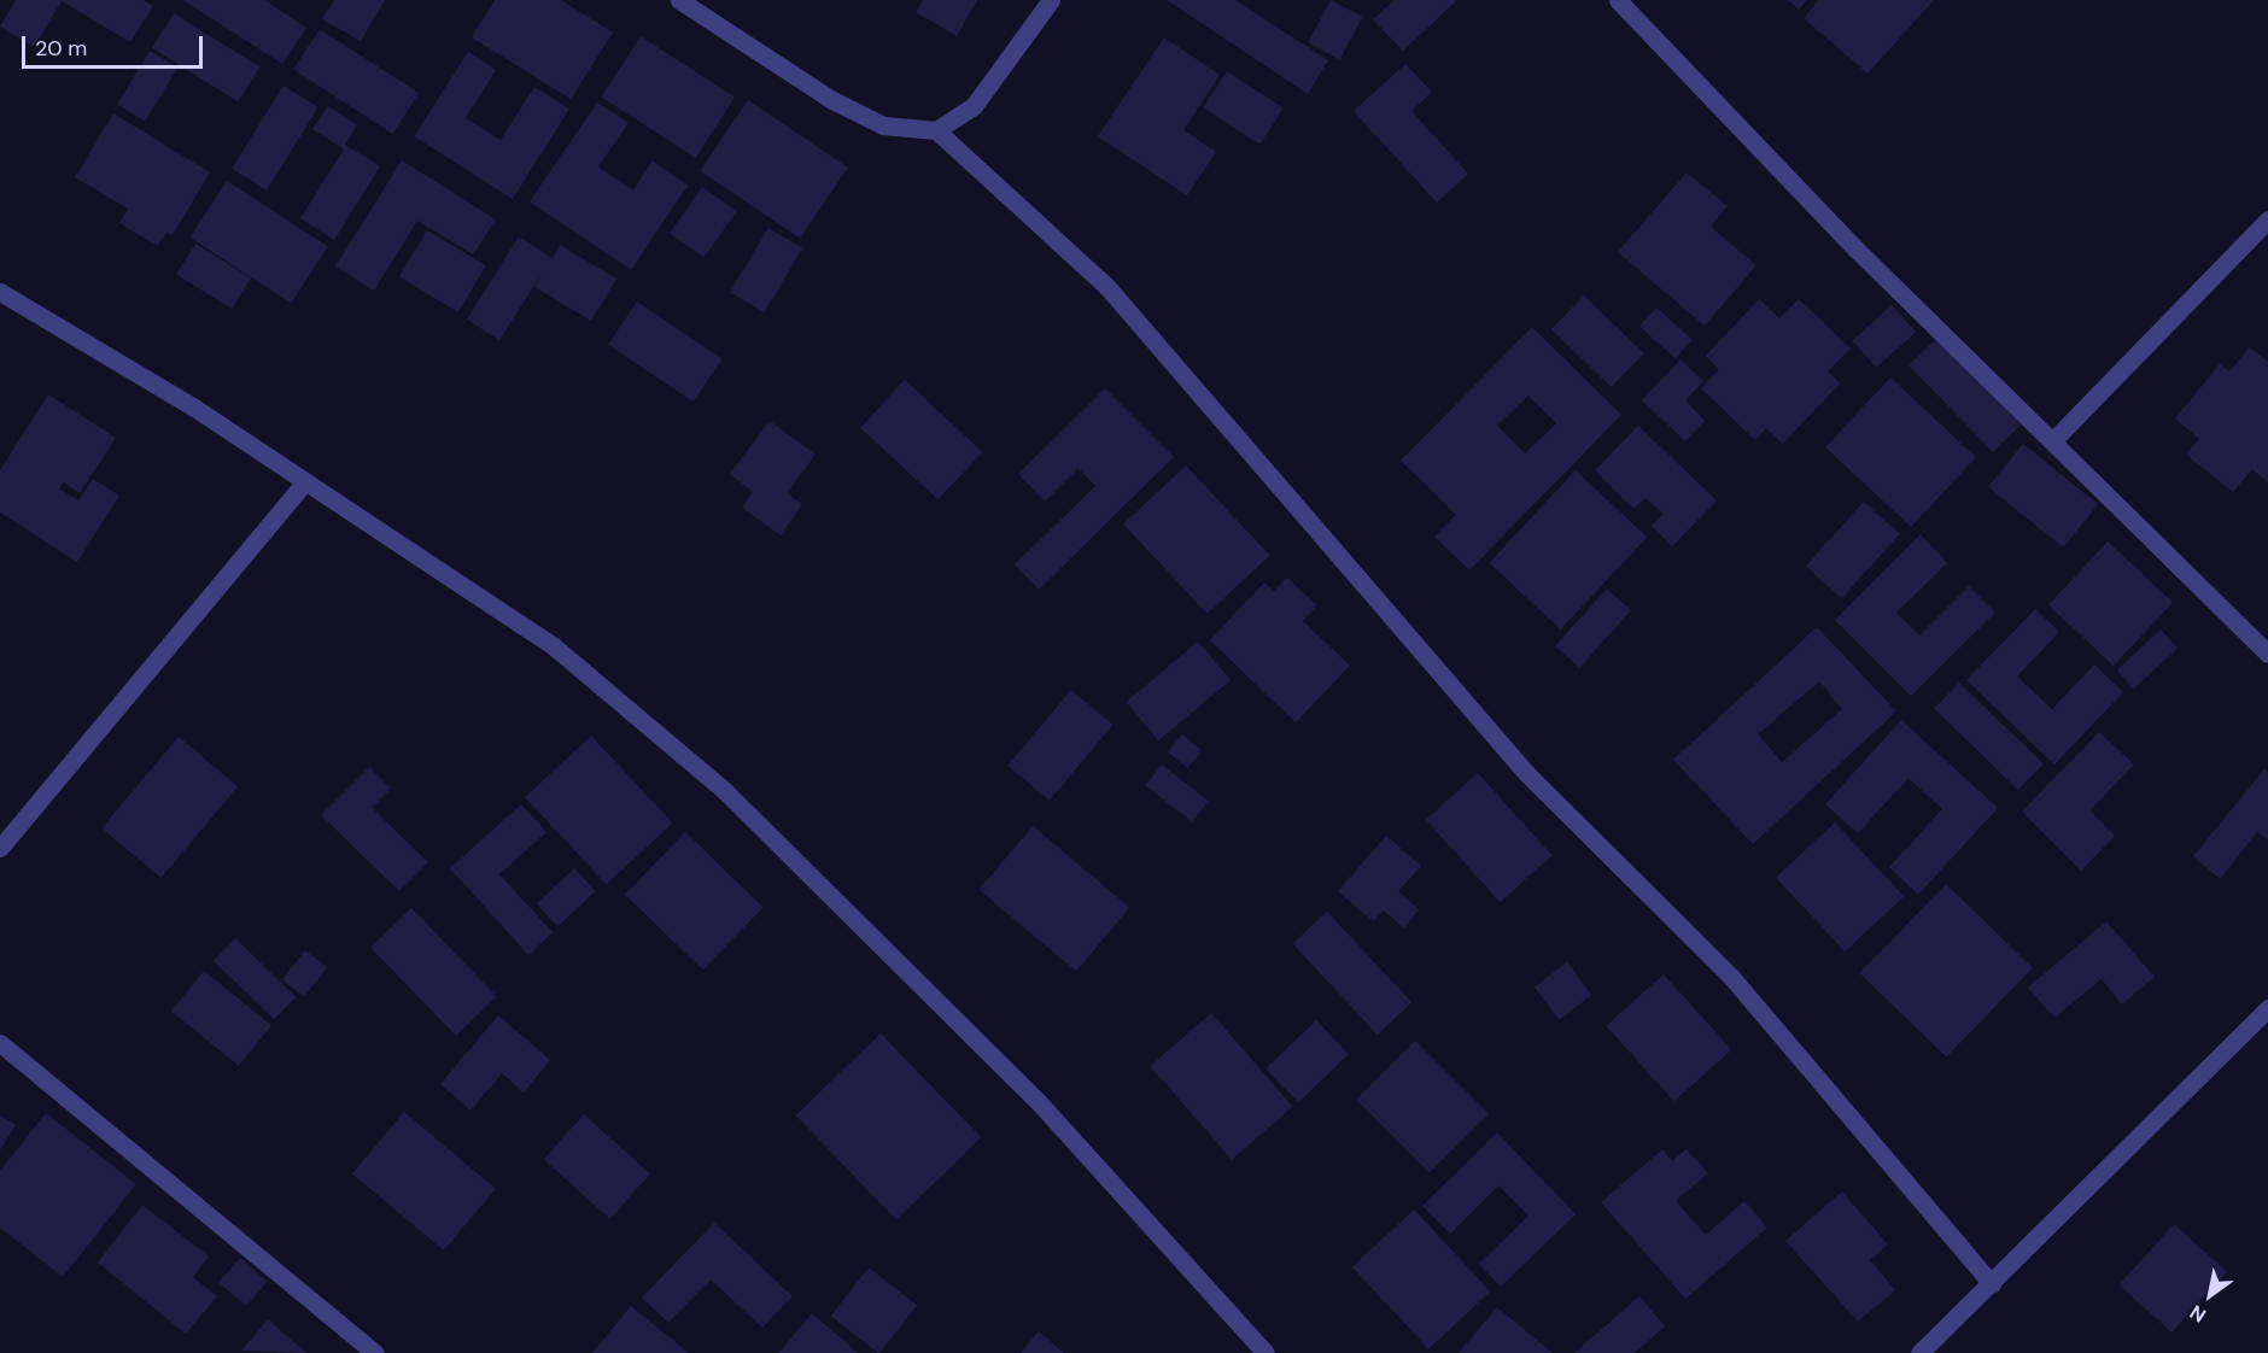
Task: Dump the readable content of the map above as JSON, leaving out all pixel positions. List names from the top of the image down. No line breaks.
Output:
{"scale_bar":"20 m","north":"bottom left"}
